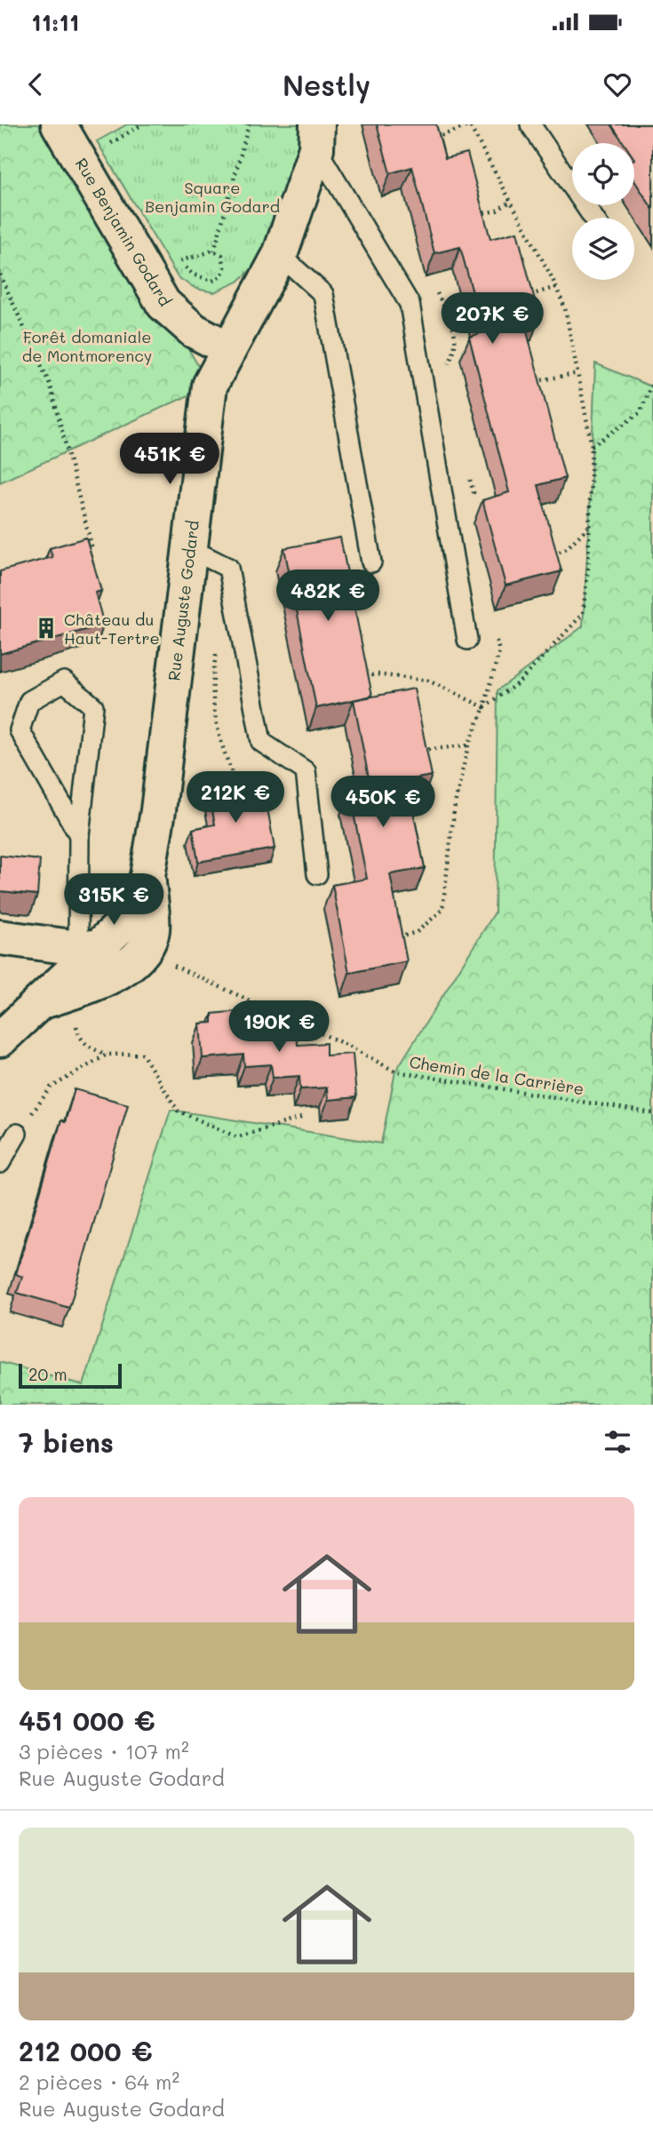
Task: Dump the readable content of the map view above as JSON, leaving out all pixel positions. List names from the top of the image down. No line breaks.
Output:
{"streets":{"street":["Rue Benjamin Godard","Rue Auguste Godard"],"path":["Chemin de la Carrière"]},"crossings":[["Rue Benjamin Godard","Rue Auguste Godard"]],"parks":["Square Benjamin Godard","Forêt domaniale de Montmorency"],"places":{"building":["Château du Haut-Tertre"]},"scale_bar":"20 m","page":{"status":"11:11","header":"Nestly","price":["207K €","451K €","482K €","212K €","450K €","315K €","190K €"],"scale":"20 m","heading":"7 biens","list":[{"name":"451 000 €","note":"3 pièces · 107 m² · Rue Auguste Godard"},{"name":"212 000 €","note":"2 pièces · 64 m² · Rue Auguste Godard"}]}}
